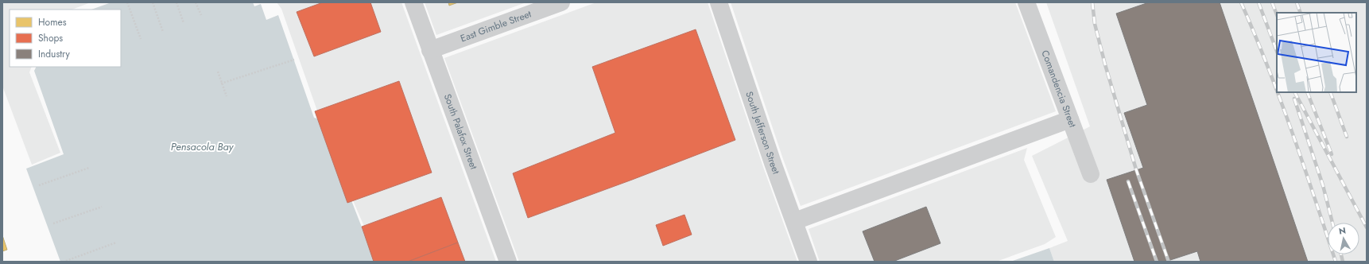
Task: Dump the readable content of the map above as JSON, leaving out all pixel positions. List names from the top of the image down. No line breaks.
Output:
{"streets":{"street":["East Gimble Street","Comandencia Street","South Palafox Street","South Jefferson Street"]},"crossings":[["East Gimble Street","South Palafox Street"]],"water":["Pensacola Bay"],"legend":["Homes","Shops","Industry"],"north":"top"}
